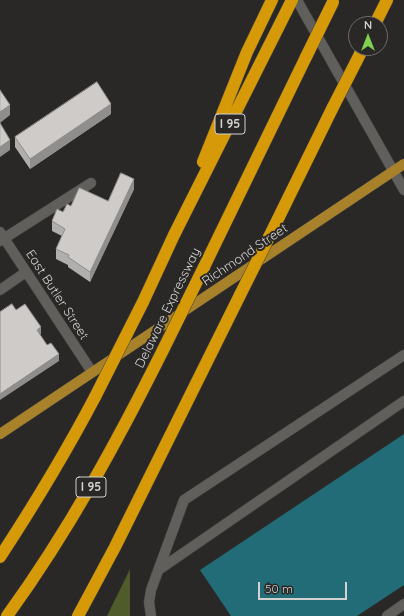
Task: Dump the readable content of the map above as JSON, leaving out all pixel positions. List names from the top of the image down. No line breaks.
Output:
{"streets":{"highway":["I 95","Delaware Expressway"],"main road":["Richmond Street"],"street":["East Butler Street"]},"crossings":[["Richmond Street","East Butler Street"]],"scale_bar":"50 m","north":"top"}
